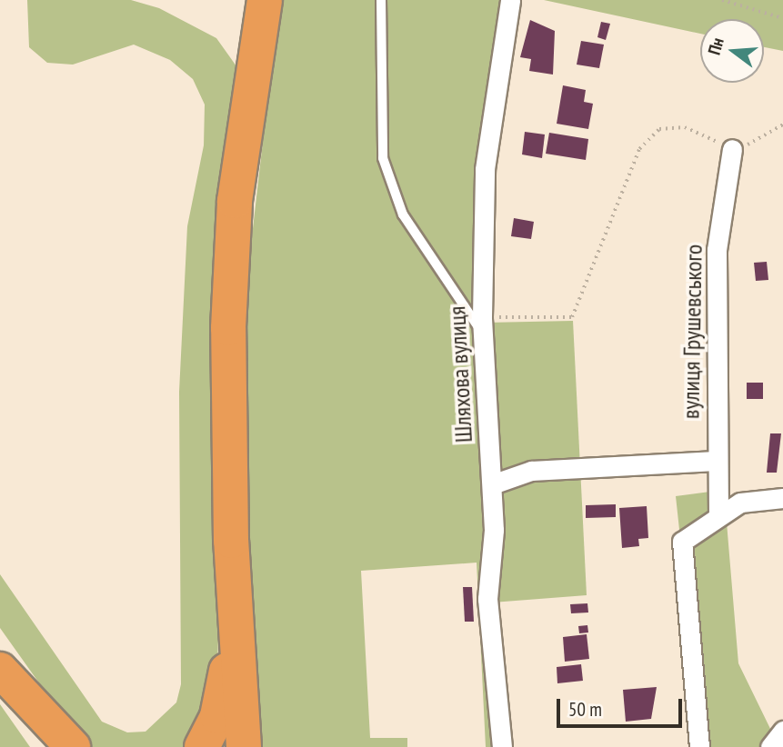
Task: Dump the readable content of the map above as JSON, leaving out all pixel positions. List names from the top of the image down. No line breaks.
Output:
{"streets":{"street":["вулиця Грушевського","Шляхова вулиця"]},"scale_bar":"50 m","north":"left"}
